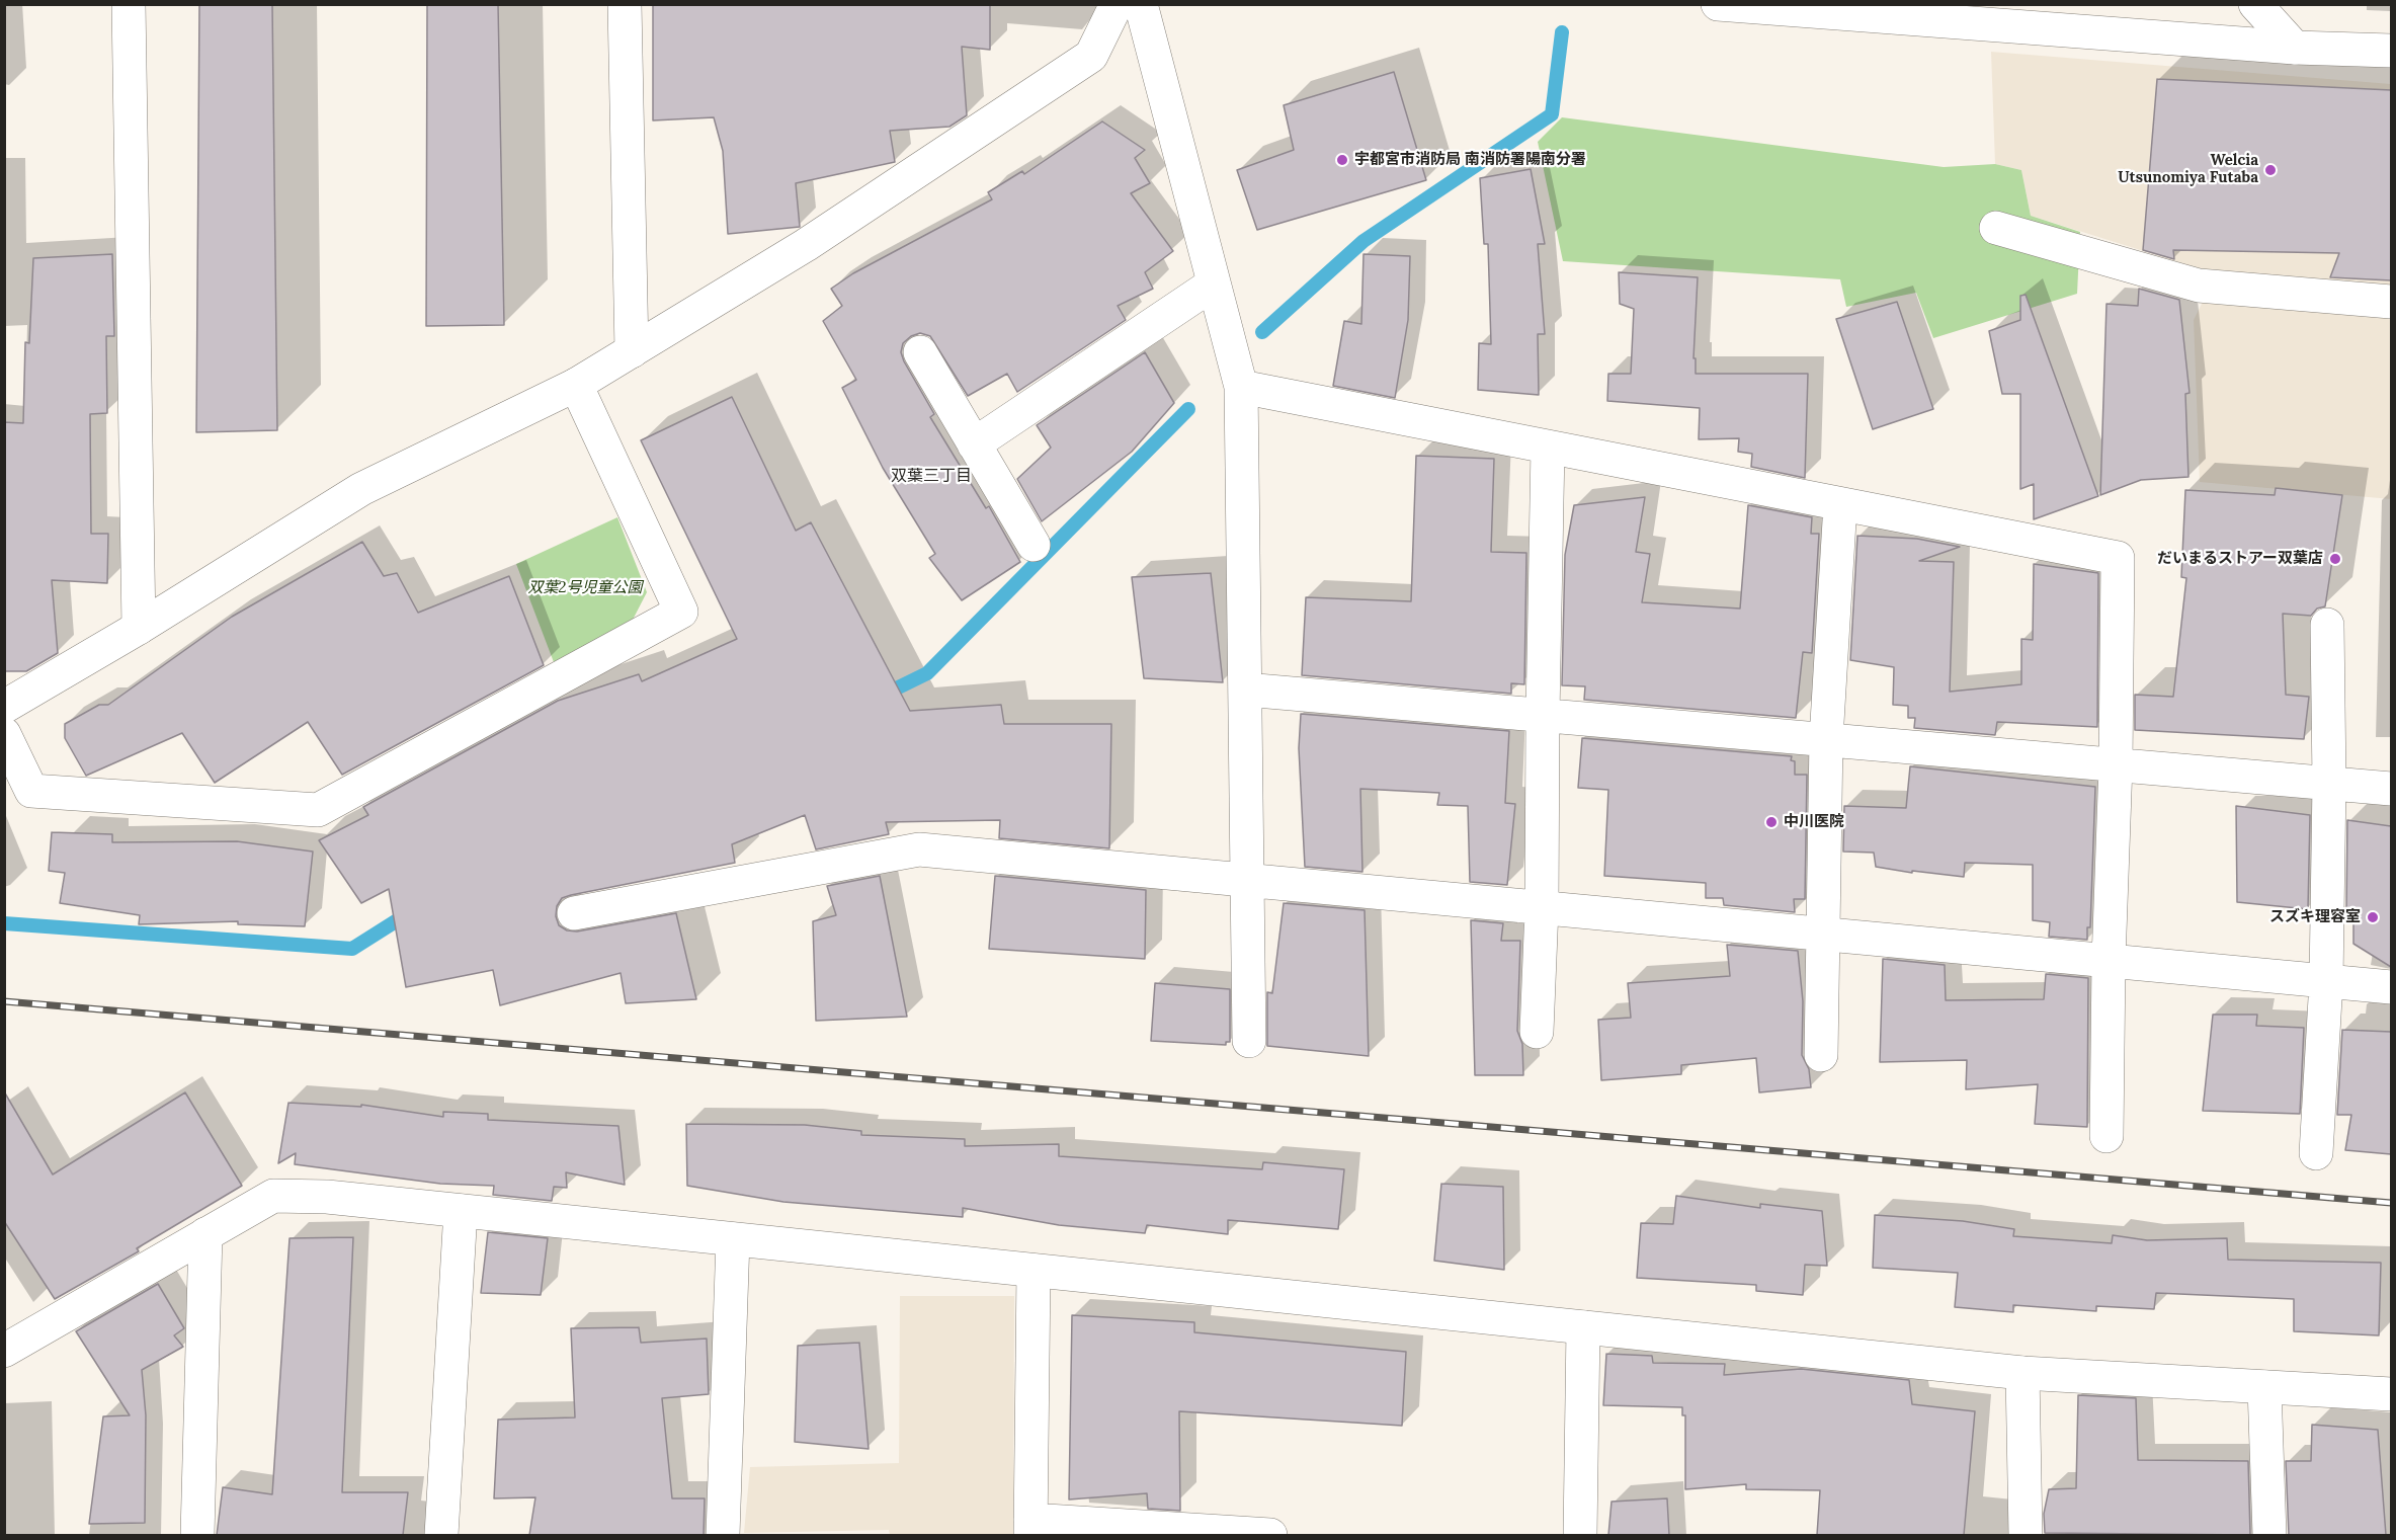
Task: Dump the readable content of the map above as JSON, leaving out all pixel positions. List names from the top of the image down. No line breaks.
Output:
{"districts":["双葉三丁目"],"parks":["双葉2号児童公園"],"places":["宇都宮市消防局 南消防署陽南分署","Welcia Utsunomiya Futaba","だいまるストアー双葉店","中川医院","スズキ理容室"]}
